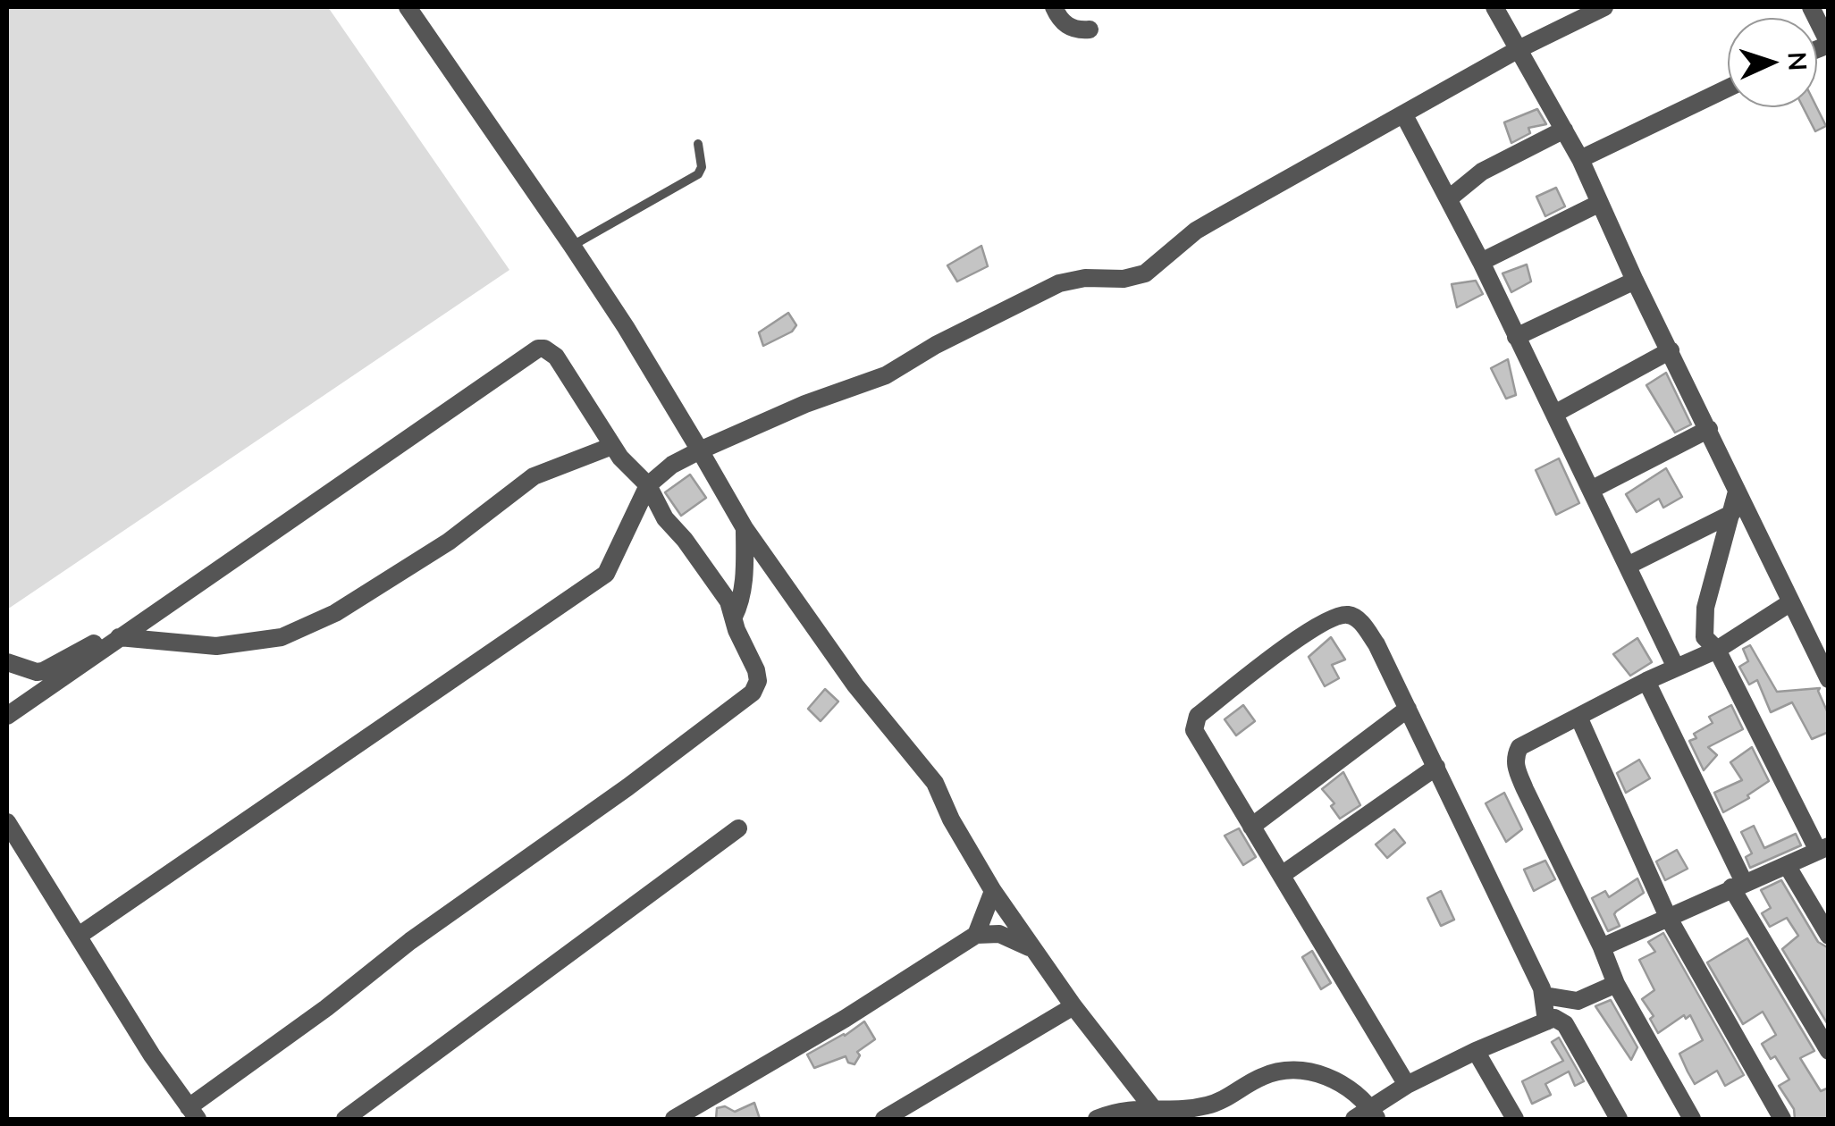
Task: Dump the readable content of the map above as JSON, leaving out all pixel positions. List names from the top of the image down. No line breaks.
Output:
{"north":"right"}
